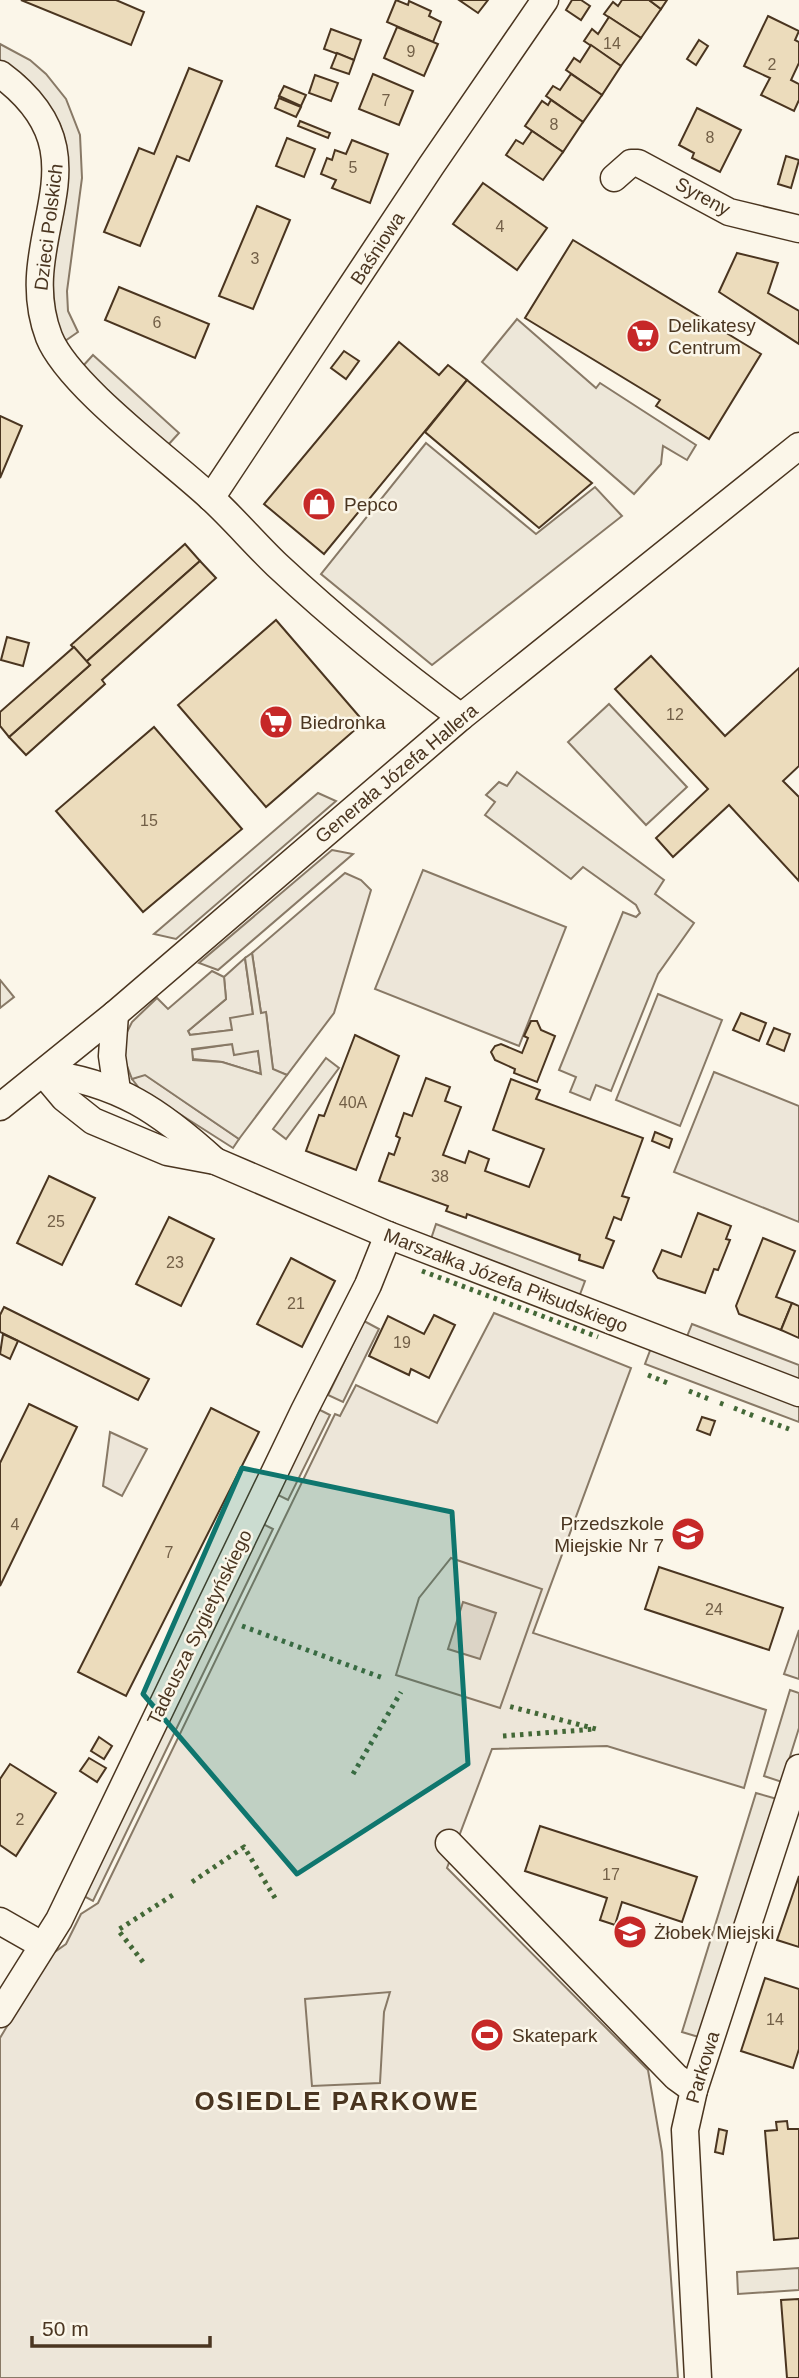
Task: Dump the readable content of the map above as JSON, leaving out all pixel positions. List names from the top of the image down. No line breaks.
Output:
{"streets":{"street":["Syreny","Dzieci Polskich","Baśniowa","Generała Józefa Hallera","Marszałka Józefa Piłsudskiego","Tadeusza Sygietyńskiego","Parkowa"]},"crossings":[["Dzieci Polskich","Baśniowa"],["Dzieci Polskich","Generała Józefa Hallera"],["Generała Józefa Hallera","Marszałka Józefa Piłsudskiego"],["Marszałka Józefa Piłsudskiego","Tadeusza Sygietyńskiego"]],"districts":["OSIEDLE PARKOWE"],"places":{"supermarket":["Delikatesy Centrum","Biedronka"],"shop":["Pepco"],"school or university":["Przedszkole Miejskie Nr 7","Żłobek Miejski"],"sports":["Skatepark"]},"house_numbers":["14","9","2","7","8","8","5","4","3","6","12","15","40A","38","25","23","21","19","4","7","24","2","17","14"],"scale_bar":"50 m"}
